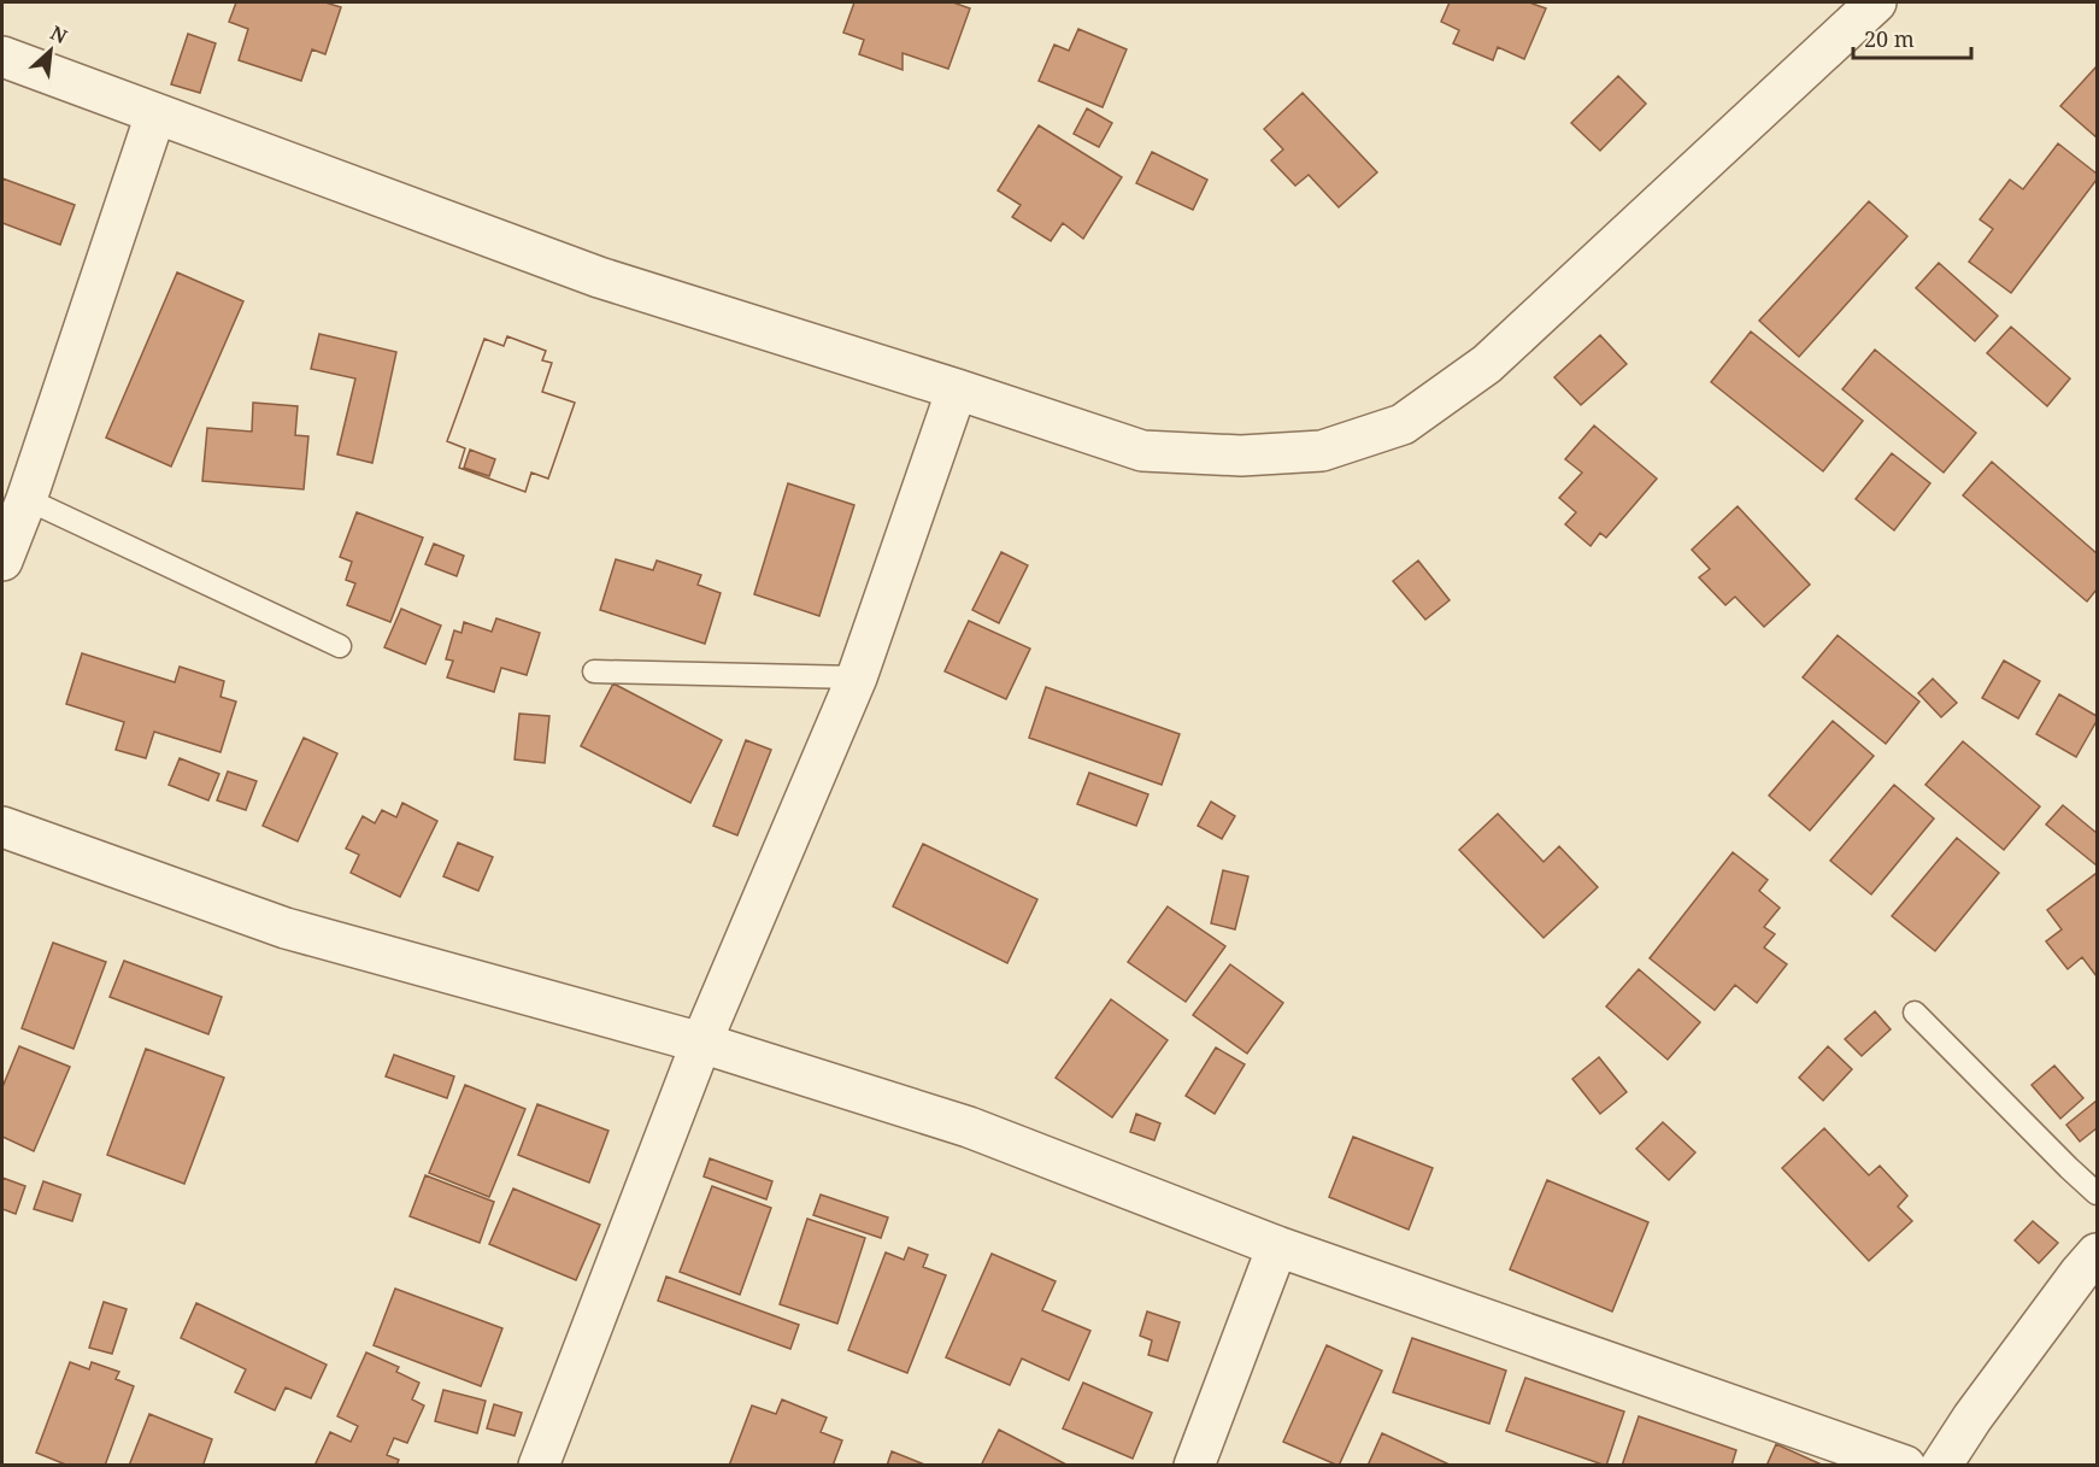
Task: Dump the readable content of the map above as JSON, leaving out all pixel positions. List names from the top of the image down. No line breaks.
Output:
{"scale_bar":"20 m","north":"top right"}
